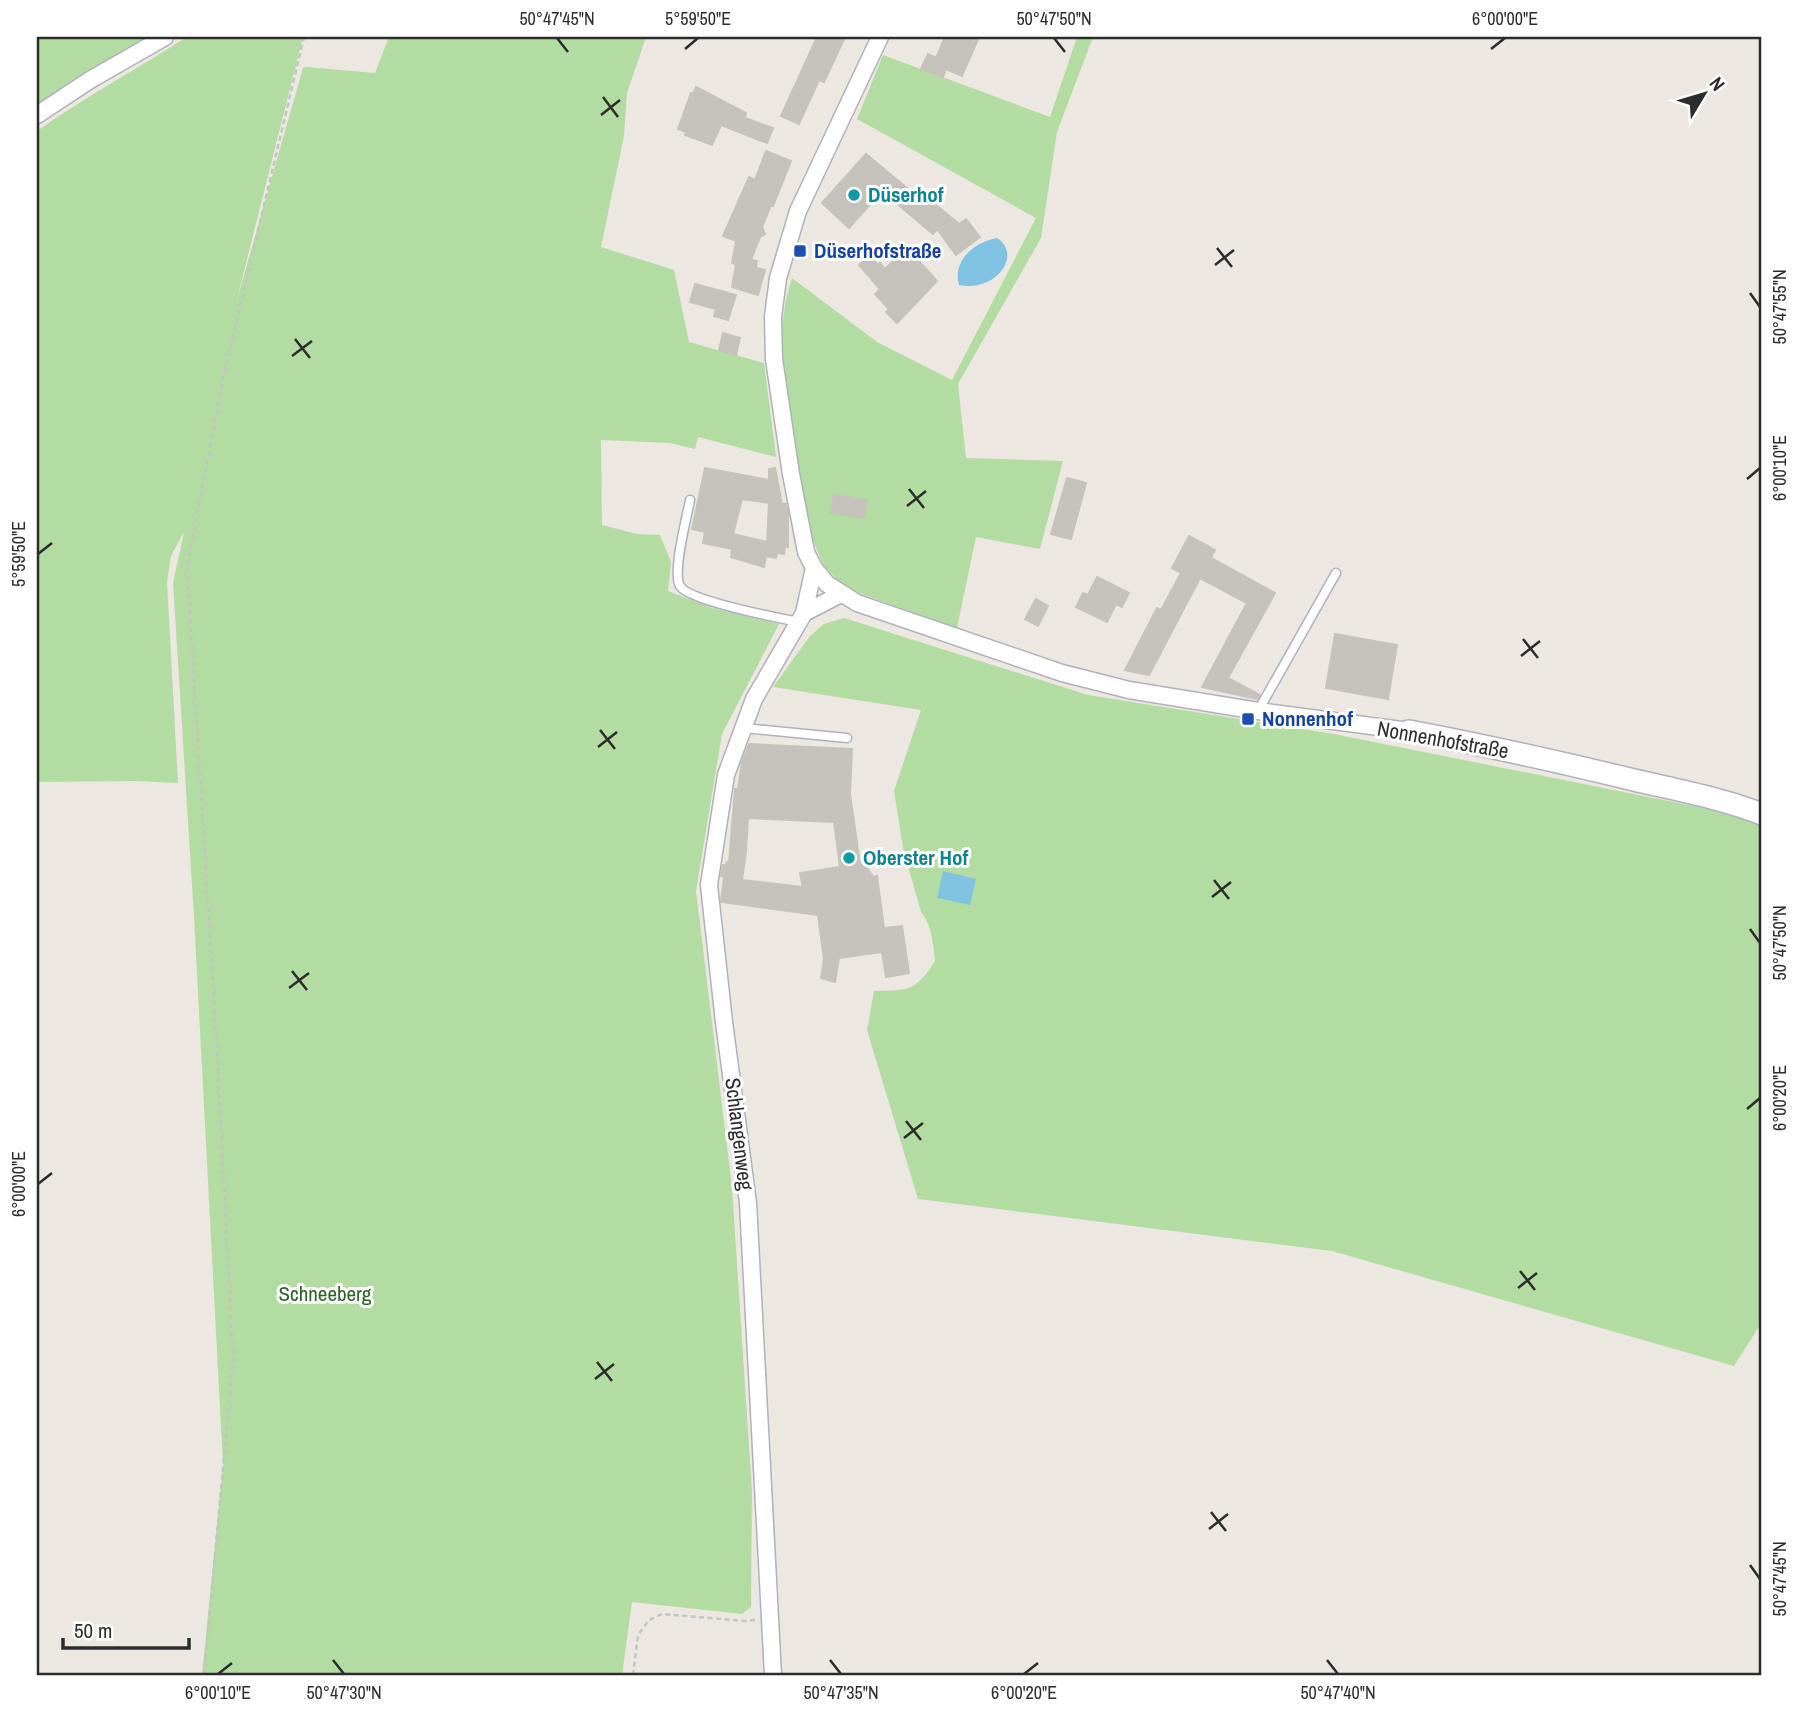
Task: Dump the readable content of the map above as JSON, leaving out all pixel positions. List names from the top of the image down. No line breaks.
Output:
{"streets":{"street":["Nonnenhofstraße","Schlangenweg"]},"parks":["Schneeberg"],"places":{"other":["Düserhof","Oberster Hof"],"transit":["Düserhofstraße","Nonnenhof"]},"scale_bar":"50 m","north":"top right","coordinates":["50°47'45\"N","5°59'50\"E","50°47'50\"N","6°00'00\"E","50°47'55\"N","6°00'10\"E","6°00'20\"E","50°47'30\"N","50°47'35\"N","50°47'40\"N"]}
